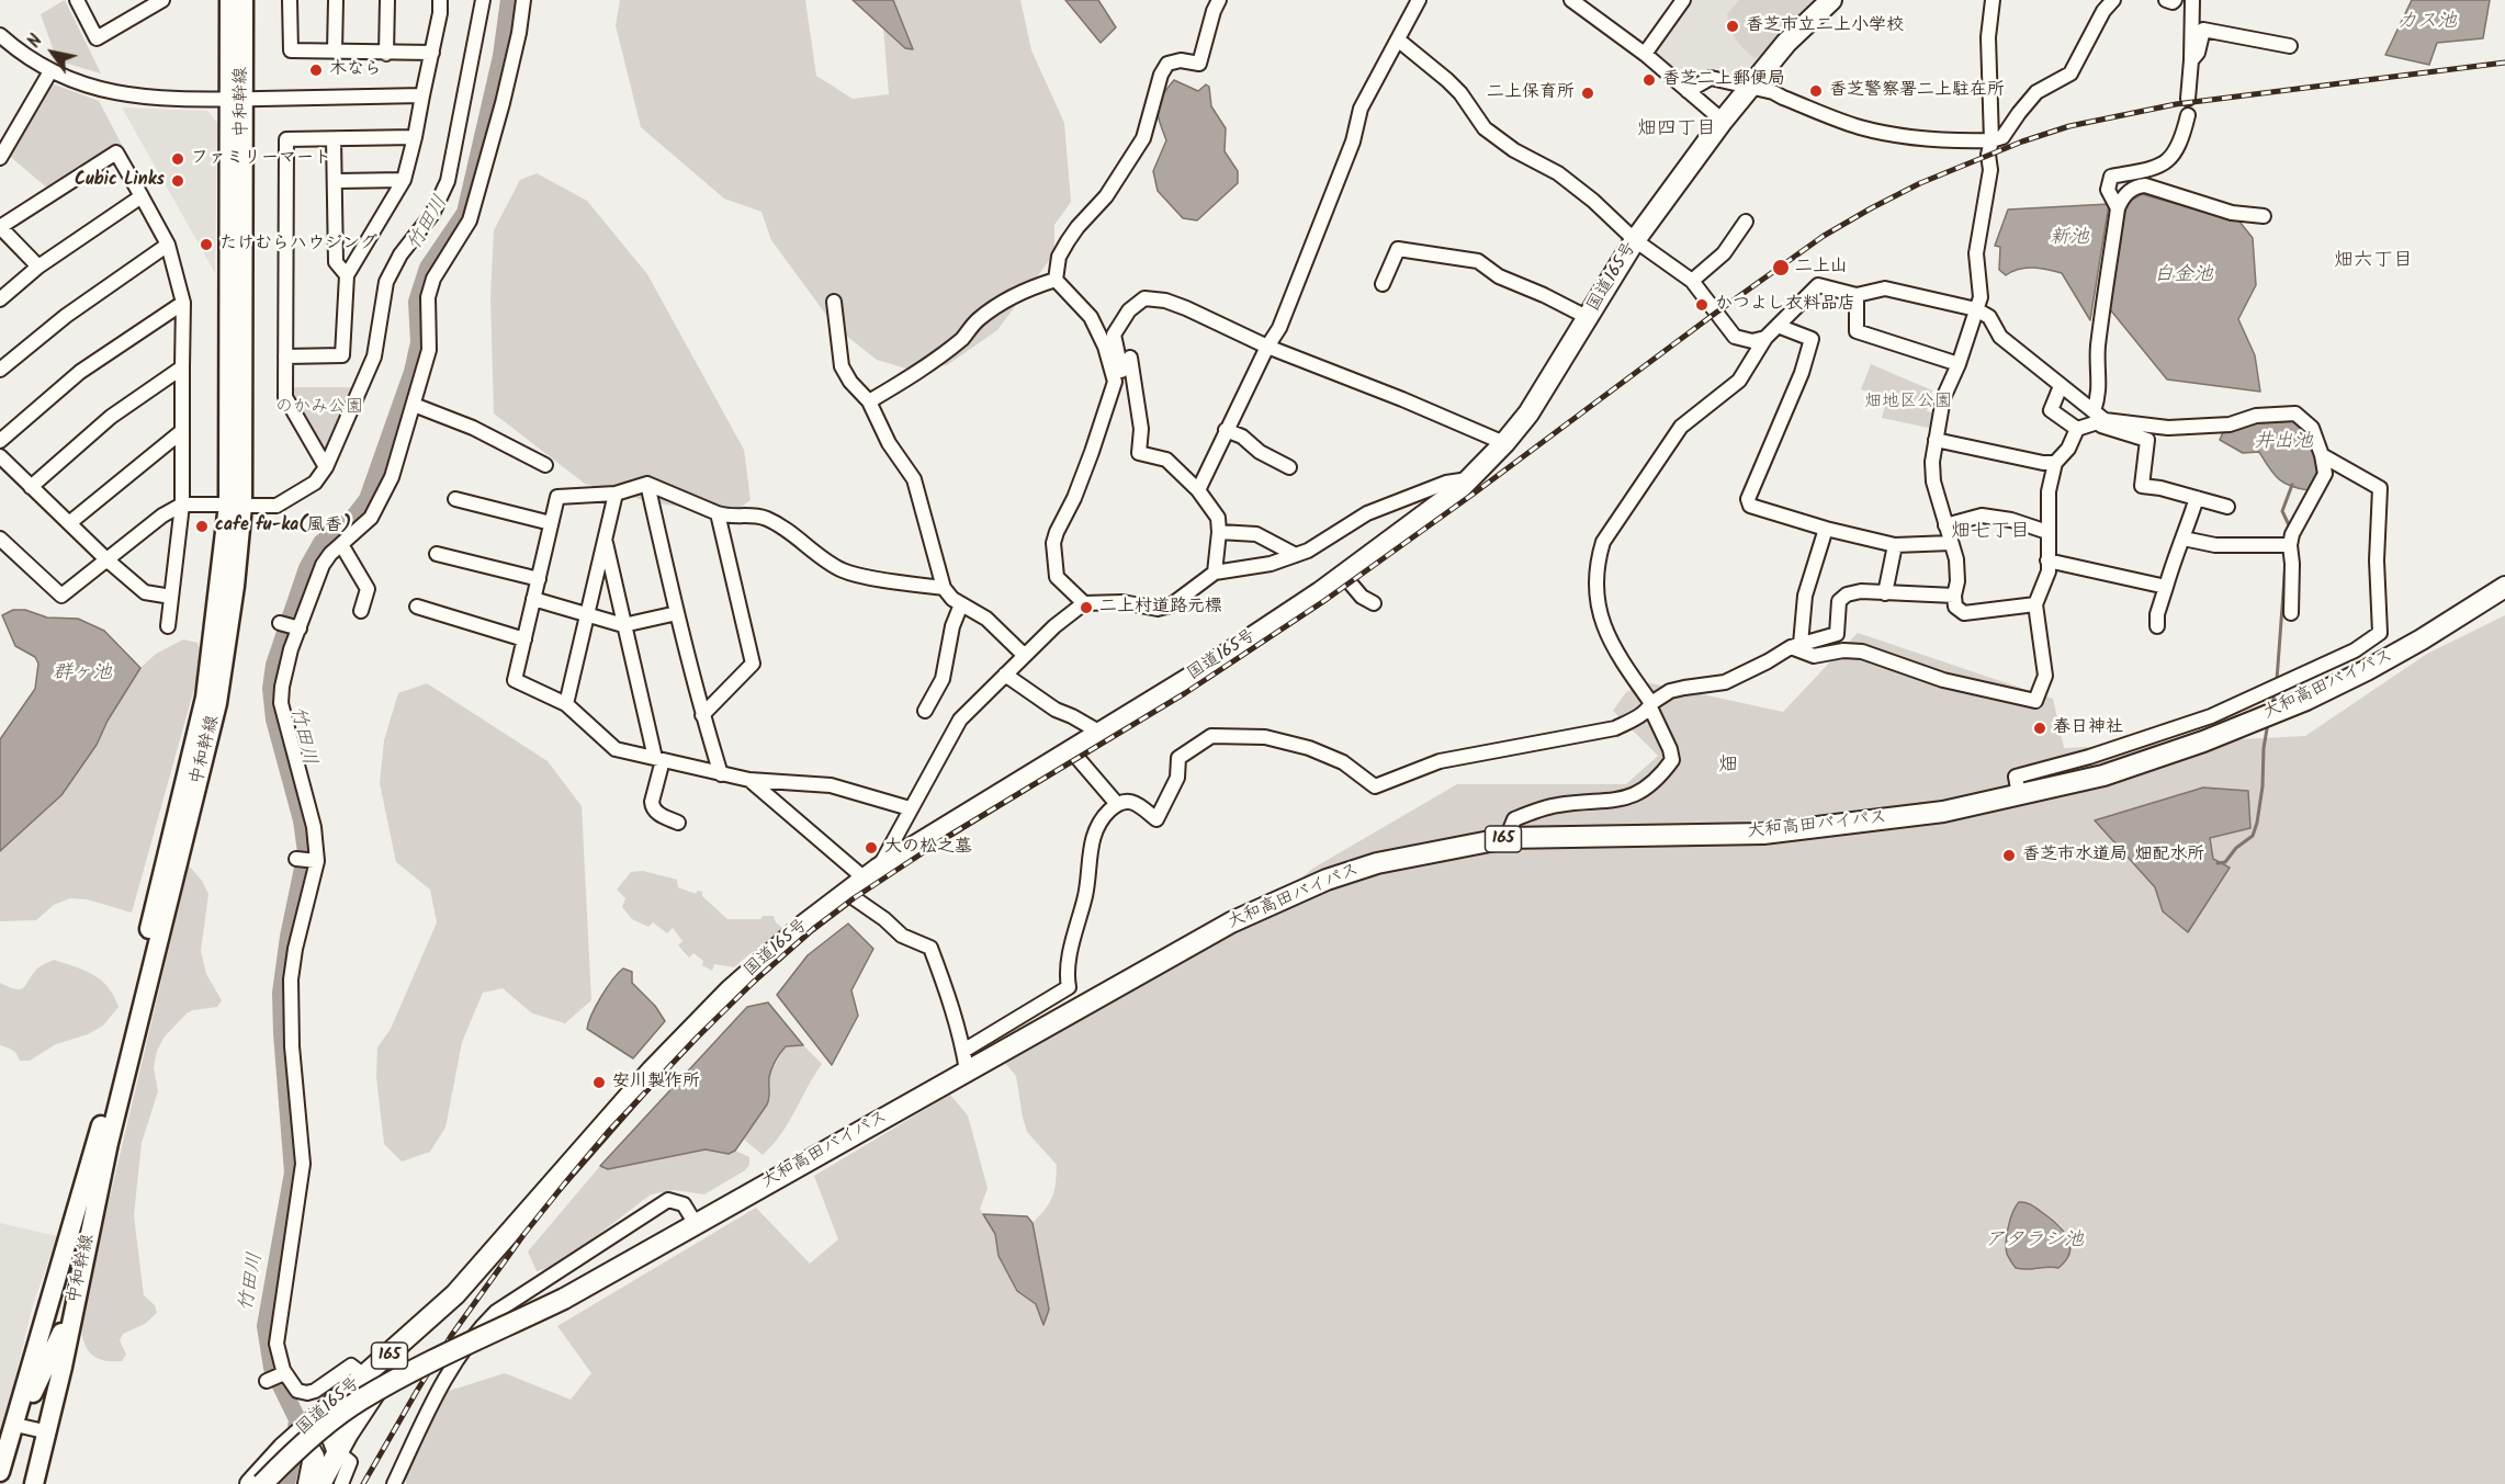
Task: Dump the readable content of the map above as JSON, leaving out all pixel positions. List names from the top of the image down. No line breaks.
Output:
{"streets":{"highway":["国道165号","大和高田バイパス","165"],"main road":["中和幹線"]},"districts":["畑四丁目","畑六丁目","畑七丁目","畑"],"water":["カス池","竹田川","新池","白金池","井出池","群ヶ池","アタラシ池"],"parks":["畑地区公園","のかみ公園"],"places":["香芝市立二上小学校","木なら","香芝二上郵便局","香芝警察署二上駐在所","二上保育所","ファミリーマート","Cubic Links","たけむらハウジング","二上山","かつよし衣料品店","cafe fu-ka(風香)","二上村道路元標","春日神社","大の松之墓","香芝市水道局 畑配水所","安川製作所"],"north":"top left"}
